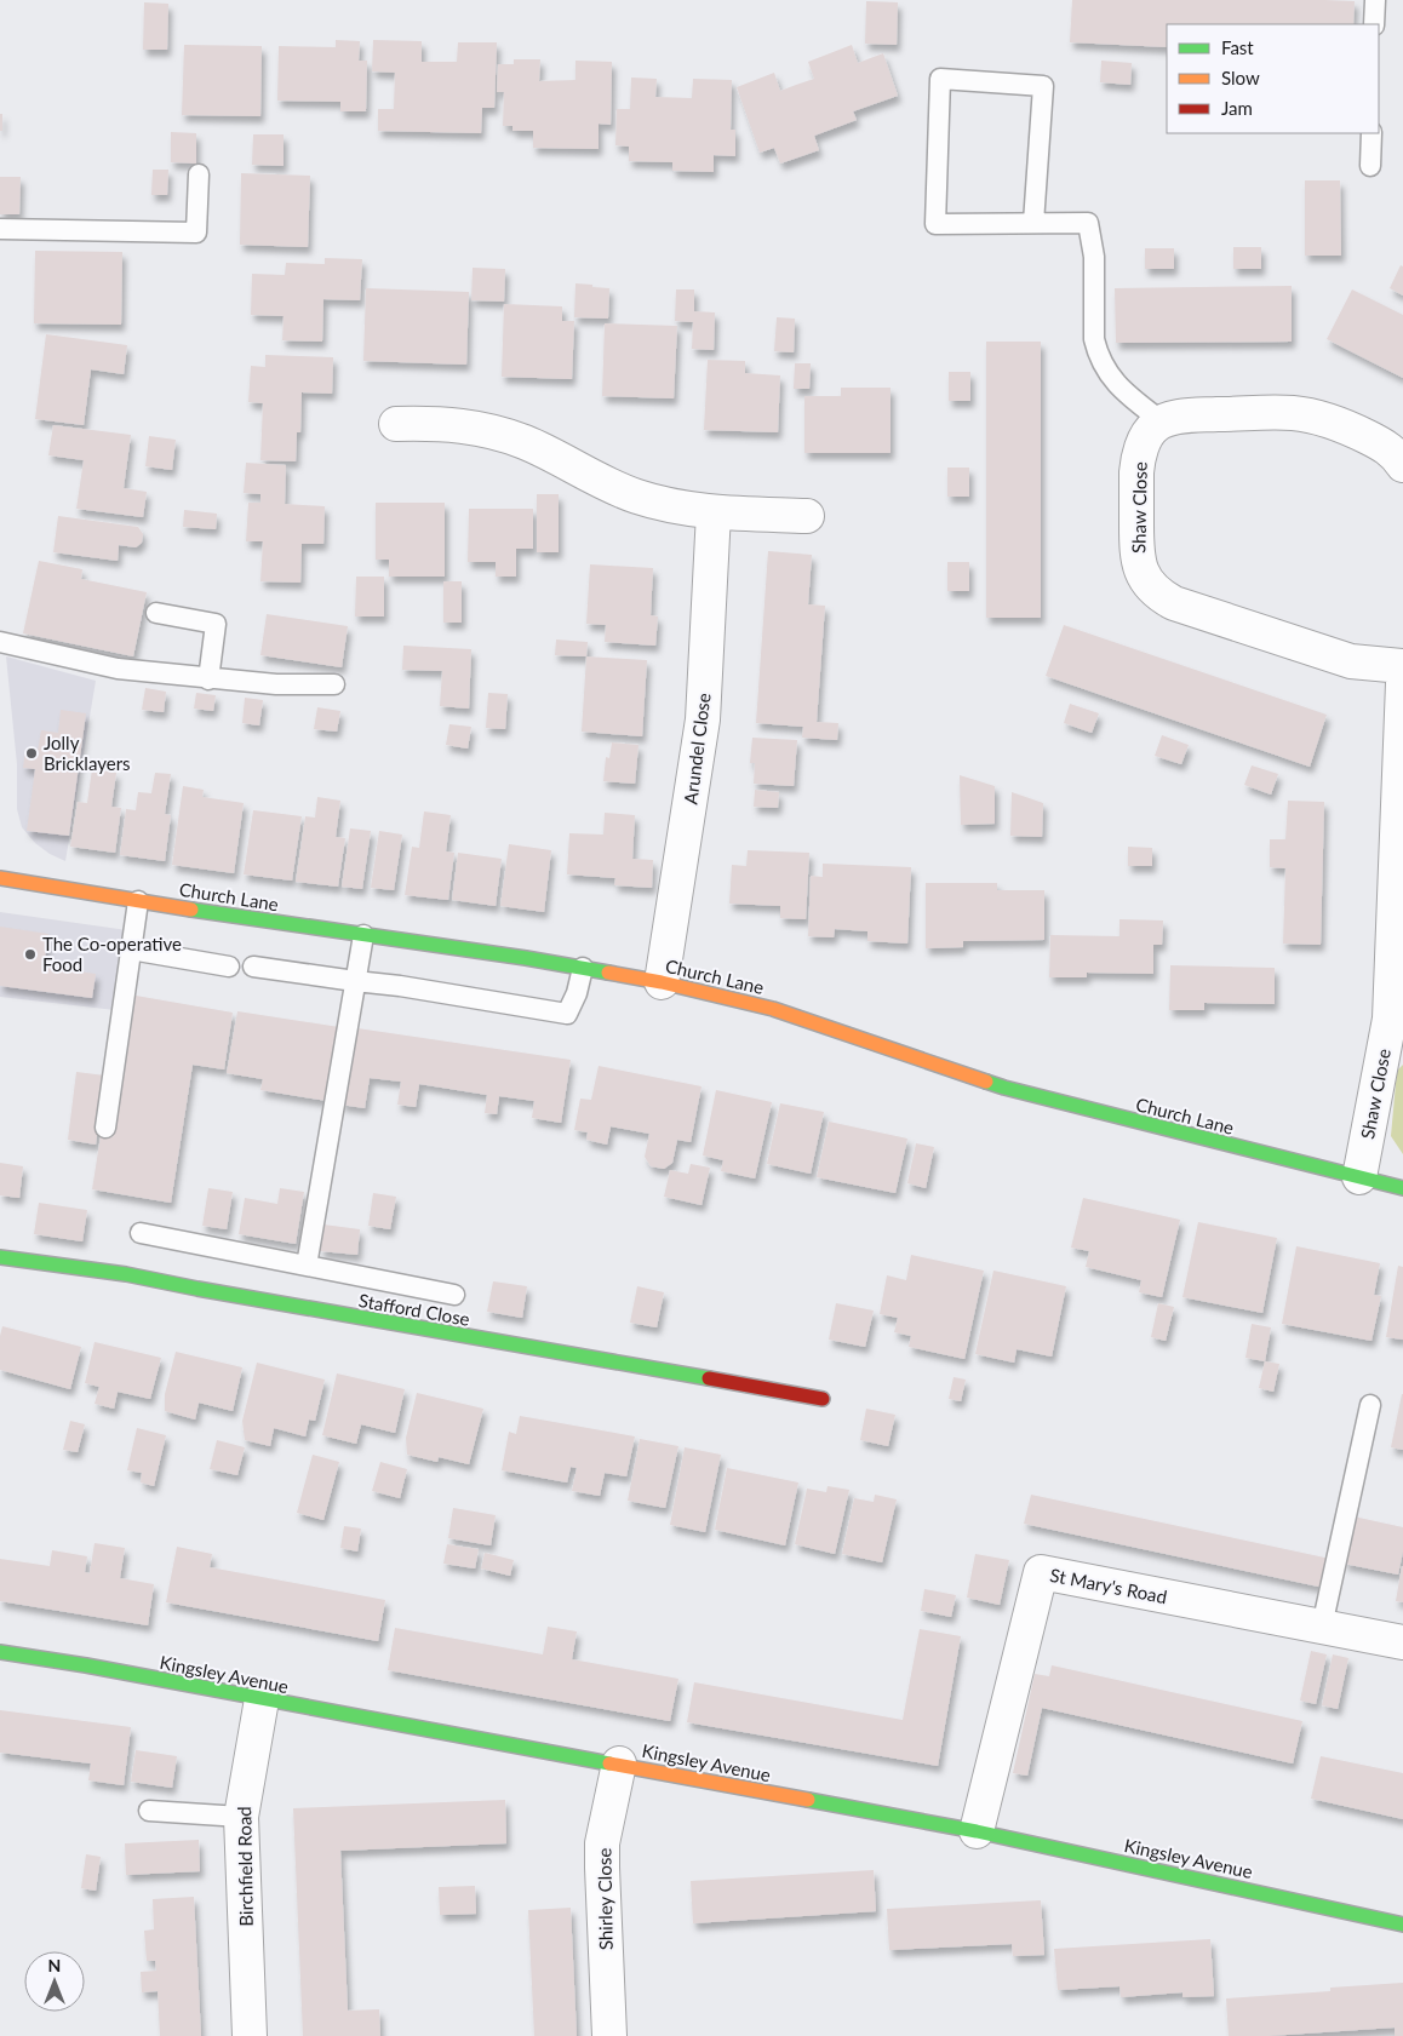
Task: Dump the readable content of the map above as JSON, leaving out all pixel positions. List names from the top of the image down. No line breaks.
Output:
{"streets":{"street":["Shaw Close","Arundel Close","Church Lane","Stafford Close","St Mary's Road","Kingsley Avenue","Birchfield Road","Shirley Close"]},"crossings":[["Shaw Close","Church Lane"],["Arundel Close","Church Lane"],["St Mary's Road","Kingsley Avenue"],["Kingsley Avenue","Birchfield Road"],["Kingsley Avenue","Shirley Close"]],"places":["Jolly Bricklayers","The Co-operative Food"],"legend":["Fast","Slow","Jam"],"north":"top"}
